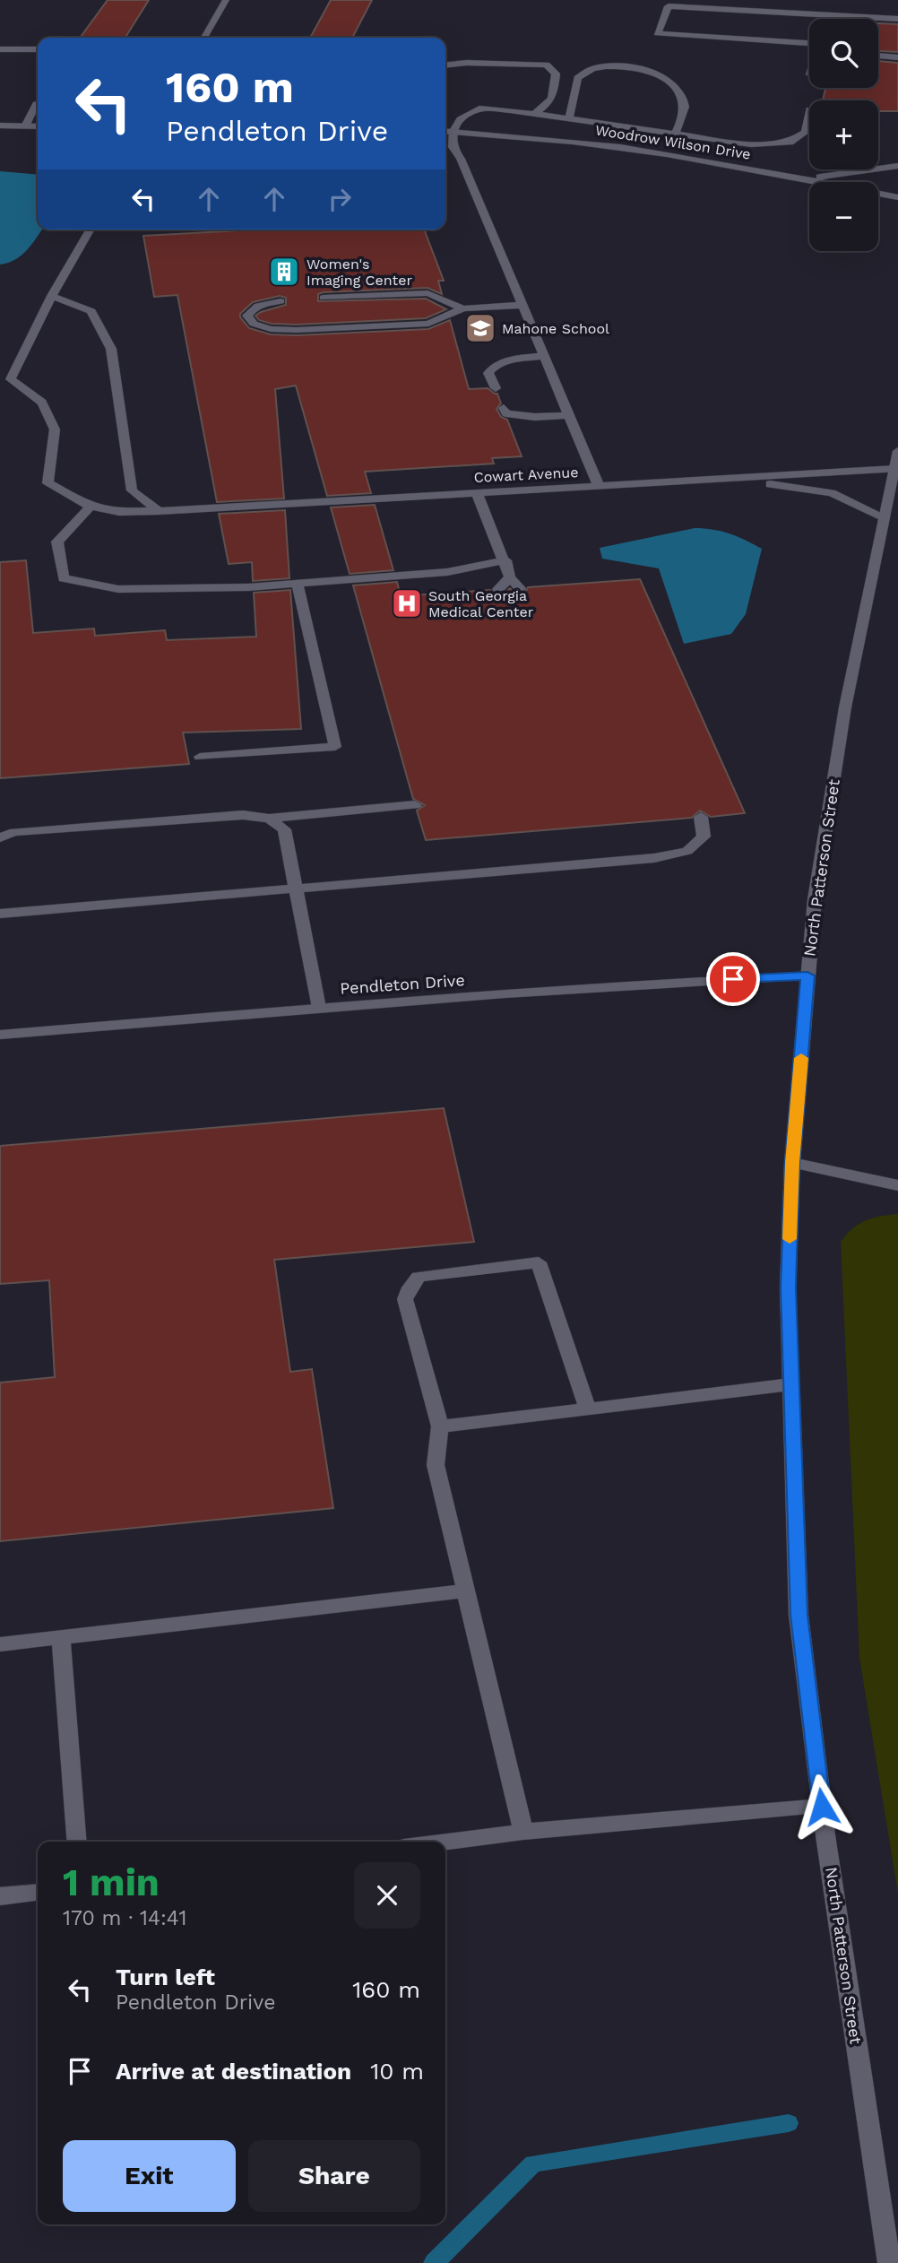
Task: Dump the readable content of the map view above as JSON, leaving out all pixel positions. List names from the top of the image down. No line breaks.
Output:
{"streets":{"main road":["Woodrow Wilson Drive","Cowart Avenue","North Patterson Street","Pendleton Drive"]},"crossings":[["Cowart Avenue","North Patterson Street"],["North Patterson Street","Pendleton Drive"]],"places":{"building":["Women's Imaging Center"],"school or university":["Mahone School"],"hospital":["South Georgia Medical Center"]},"page":{"map_buttons":["+","−"],"turn":["160 m","Pendleton Drive"],"heading":["1 min","170 m · 14:41"],"list":[{"name":"Turn left","note":"Pendleton Drive","value":"160 m"},{"name":"Arrive at destination","value":"10 m"}],"buttons":["Exit","Share"]}}
